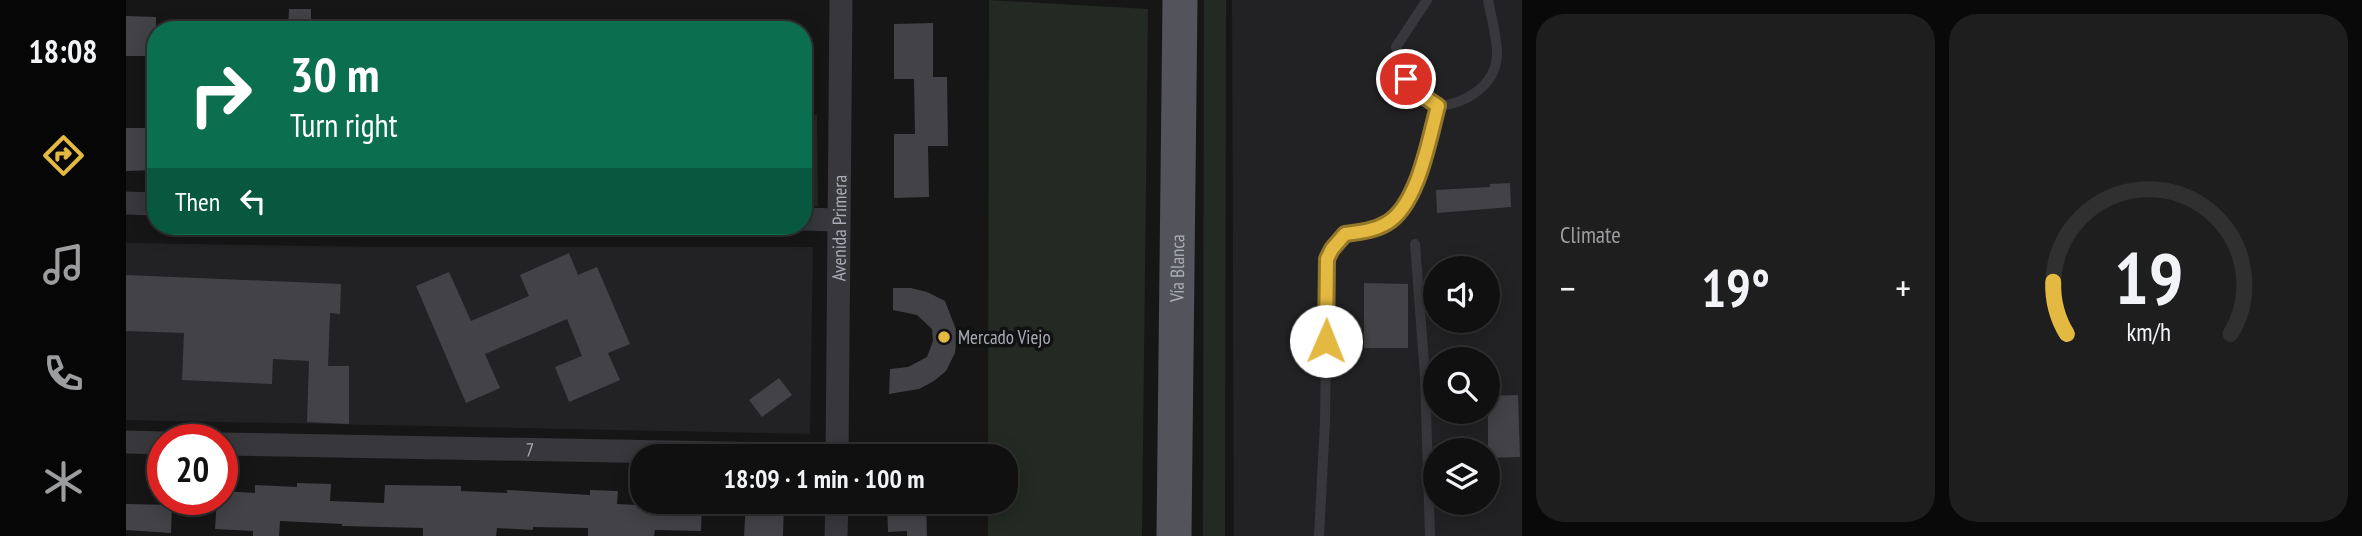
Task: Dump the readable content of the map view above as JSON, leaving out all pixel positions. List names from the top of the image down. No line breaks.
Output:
{"streets":{"main road":["Vía Blanca"],"street":["Avenida Primera","7"]},"places":["Mercado Viejo"],"page":{"tabs":"18:08","tile":"Climate","turn":["30 m","Turn right"],"then":"Then","heat":["−","19°","+"],"limit":"20","trip":"18:09 · 1 min · 100 m","gauge":["19","km/h"]}}
